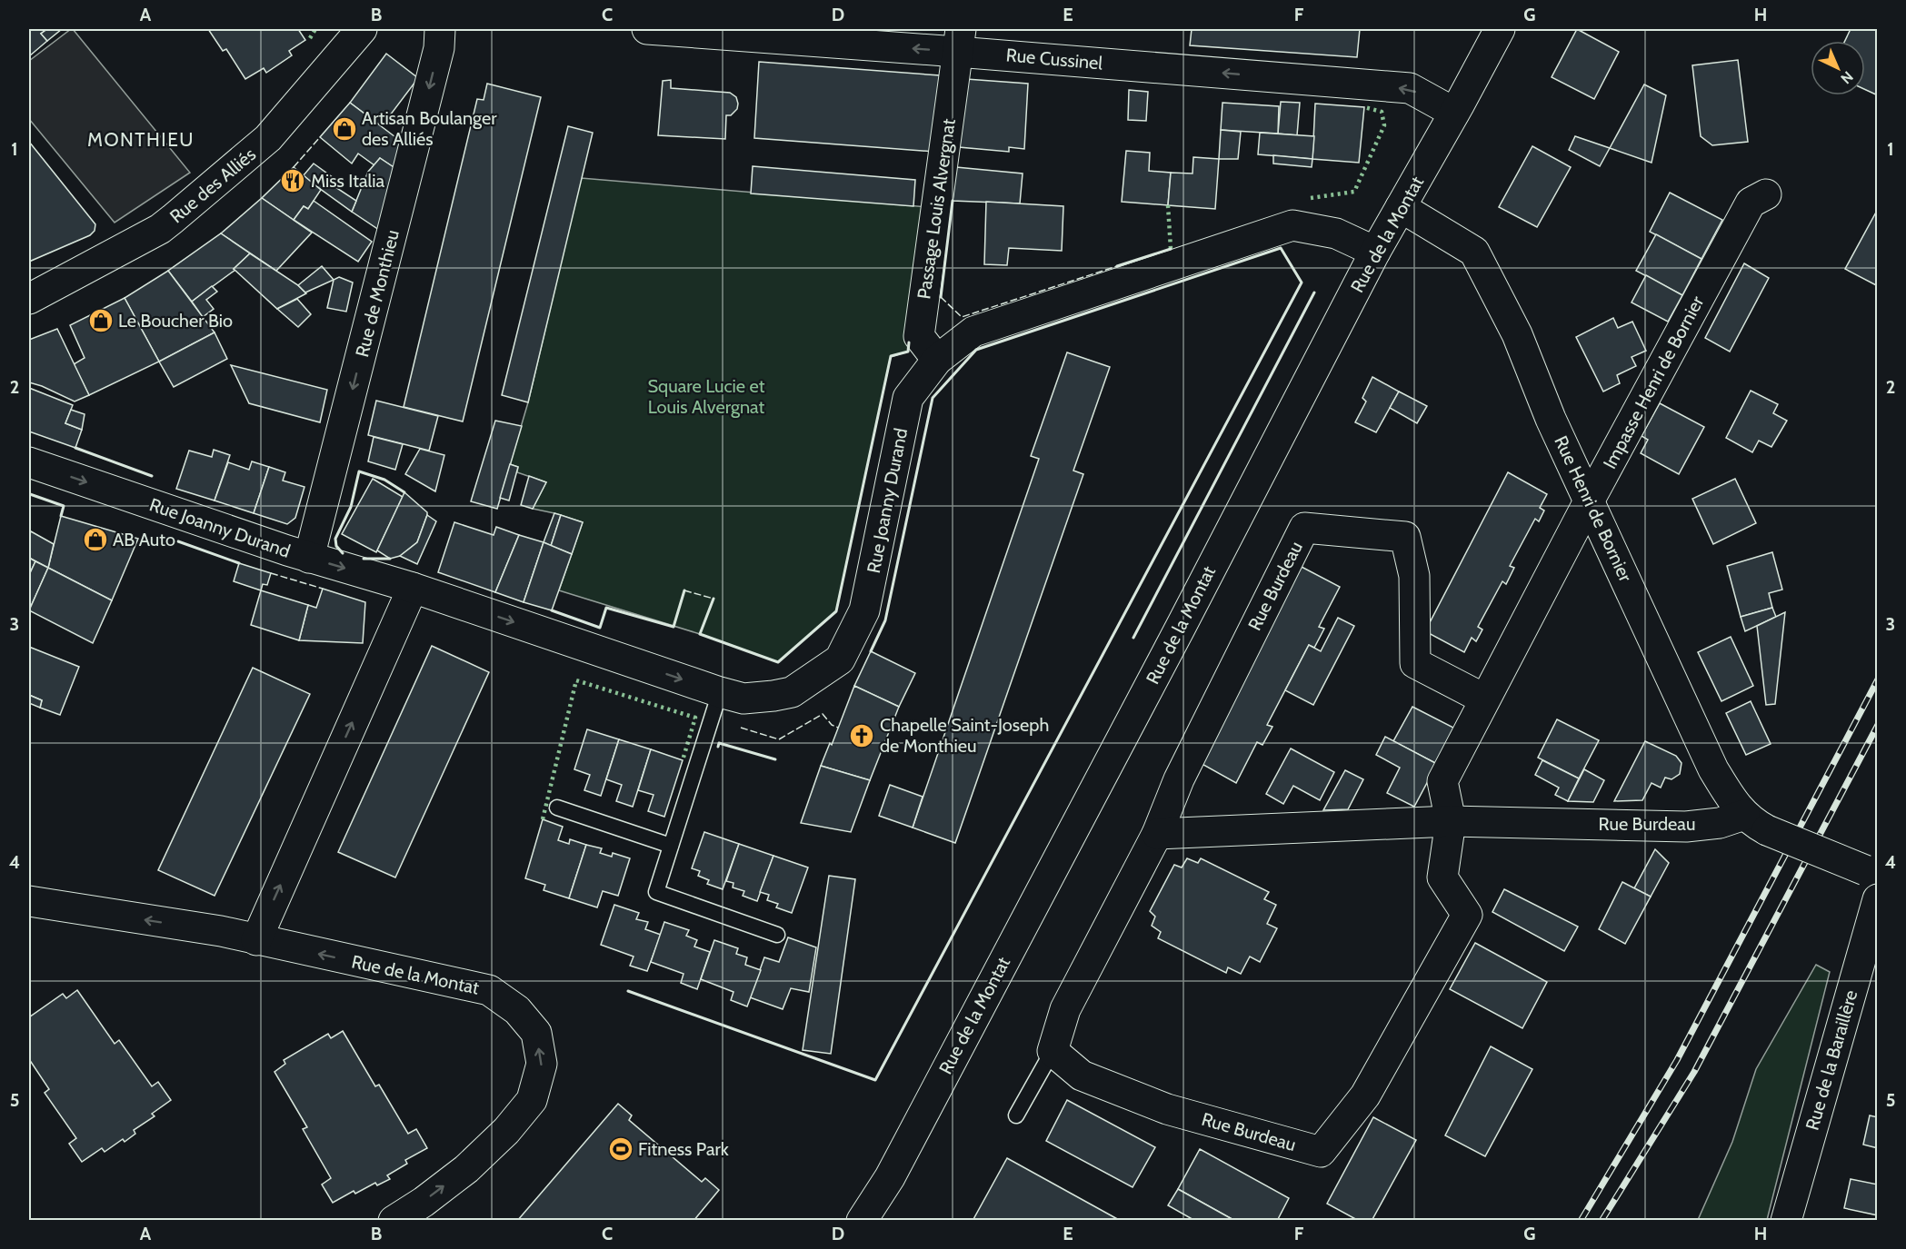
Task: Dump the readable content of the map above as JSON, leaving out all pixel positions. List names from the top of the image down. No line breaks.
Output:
{"streets":{"street":["Rue Cussinel","Rue des Alliés","Passage Louis Alvergnat","Rue de la Montat","Rue de Monthieu","Impasse Henri de Bornier","Rue Joanny Durand","Rue Henri de Bornier","Rue Burdeau","Rue de la Baraillère"]},"crossings":[["Rue Cussinel","Passage Louis Alvergnat"],["Rue Cussinel","Rue de la Montat"],["Passage Louis Alvergnat","Rue Joanny Durand"],["Rue de la Montat","Rue Joanny Durand"],["Rue de la Montat","Rue Henri de Bornier"],["Rue de Monthieu","Rue Joanny Durand"],["Impasse Henri de Bornier","Rue Henri de Bornier"],["Impasse Henri de Bornier","Rue Burdeau"],["Rue Henri de Bornier","Rue Burdeau"]],"one_way":["Rue Cussinel","Rue de Monthieu","Rue Joanny Durand"],"districts":["MONTHIEU"],"parks":["Square Lucie et Louis Alvergnat"],"places":{"shop":["Artisan Boulanger des Alliés","Le Boucher Bio","AB Auto"],"restaurant":["Miss Italia"],"church":["Chapelle Saint-Joseph de Monthieu"],"sports":["Fitness Park"]},"north":"bottom right","grid":{"columns":["A","B","C","D","E","F","G","H"],"rows":["1","2","3","4","5"]}}
